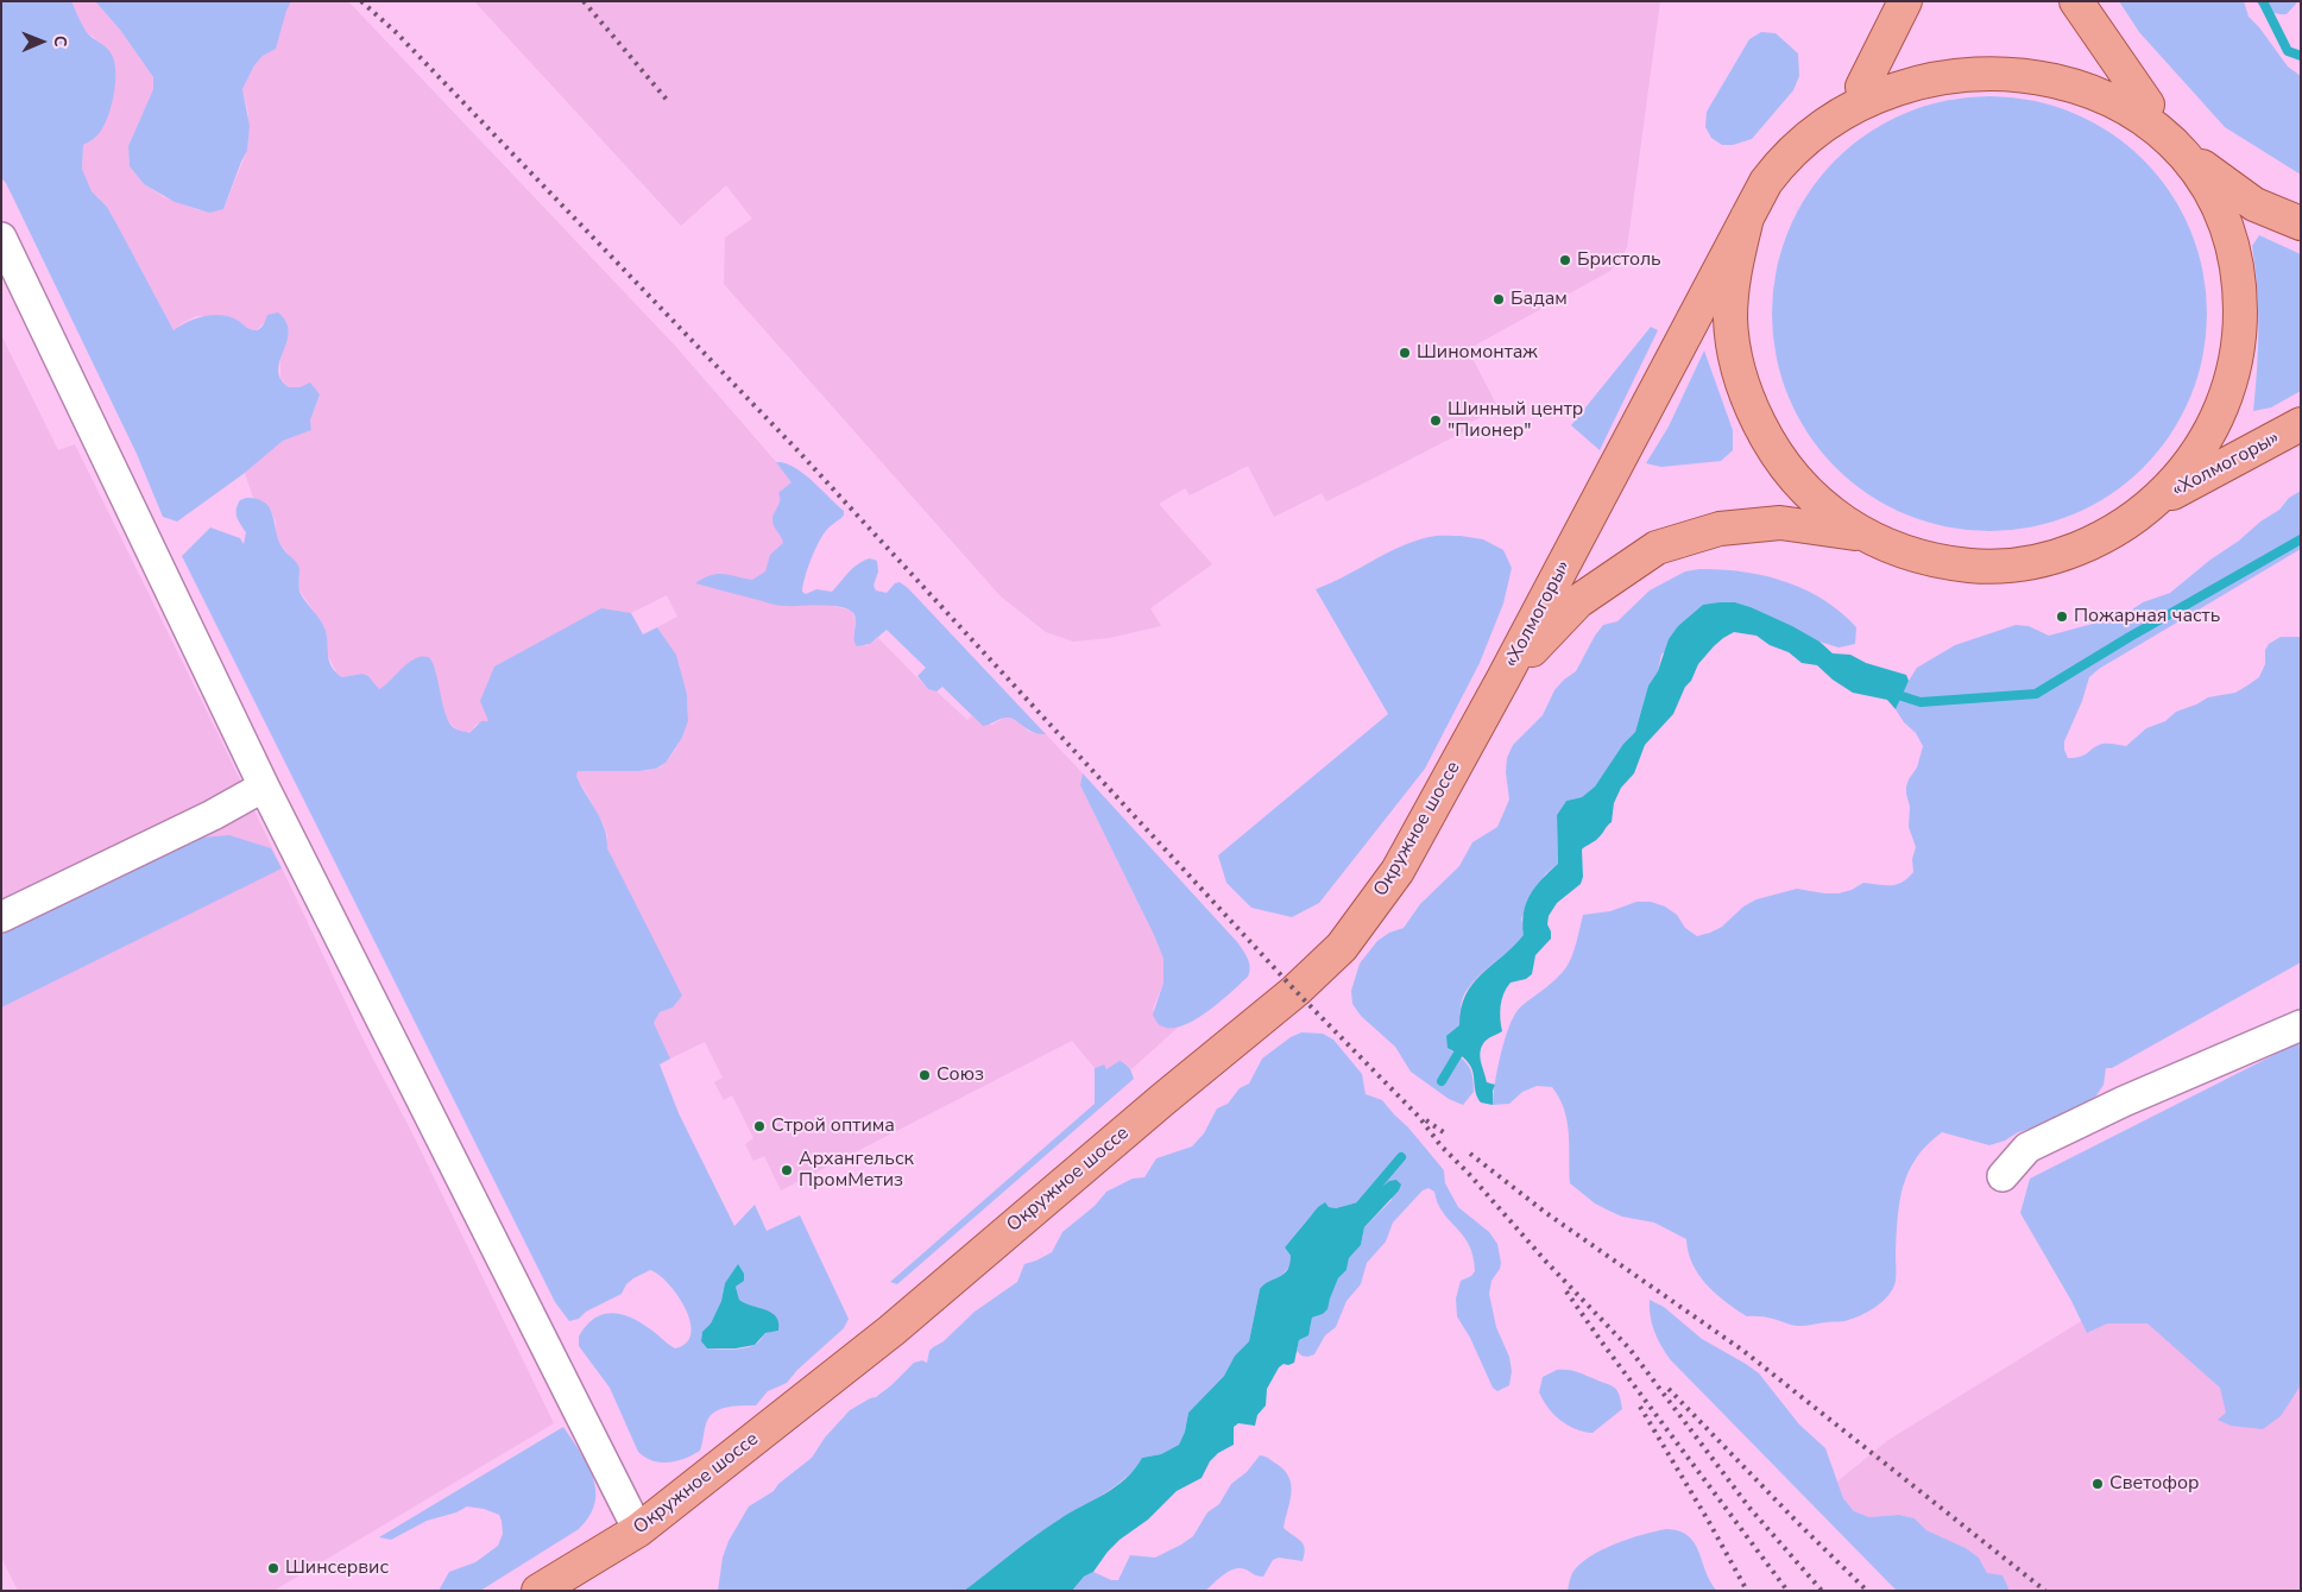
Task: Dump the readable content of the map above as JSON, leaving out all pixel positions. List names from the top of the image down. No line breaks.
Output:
{"streets":{"main road":["«Холмогоры»","Окружное шоссе"]},"crossings":[["«Холмогоры»","Окружное шоссе"]],"places":["Бристоль","Бадам","Шиномонтаж","Шинный центр \"Пионер\"","Пожарная часть","Союз","Строй оптима","Архангельск ПромМетиз","Светофор","Шинсервис"],"north":"right"}
